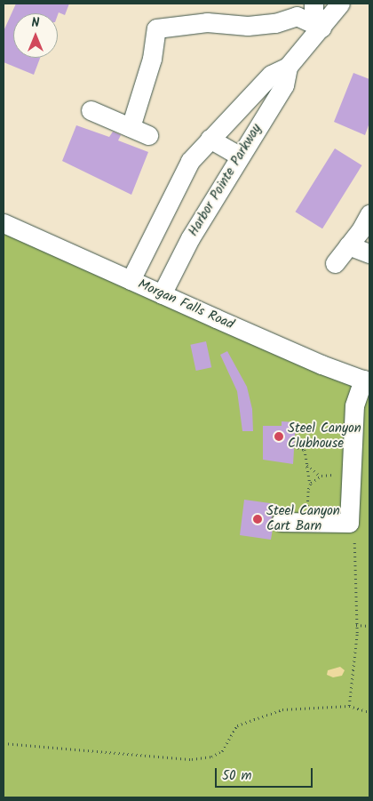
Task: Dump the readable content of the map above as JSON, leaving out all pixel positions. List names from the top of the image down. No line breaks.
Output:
{"streets":{"street":["Harbor Pointe Parkway","Morgan Falls Road"]},"crossings":[["Harbor Pointe Parkway","Morgan Falls Road"]],"places":["Steel Canyon Clubhouse","Steel Canyon Cart Barn"],"scale_bar":"50 m","north":"top"}
